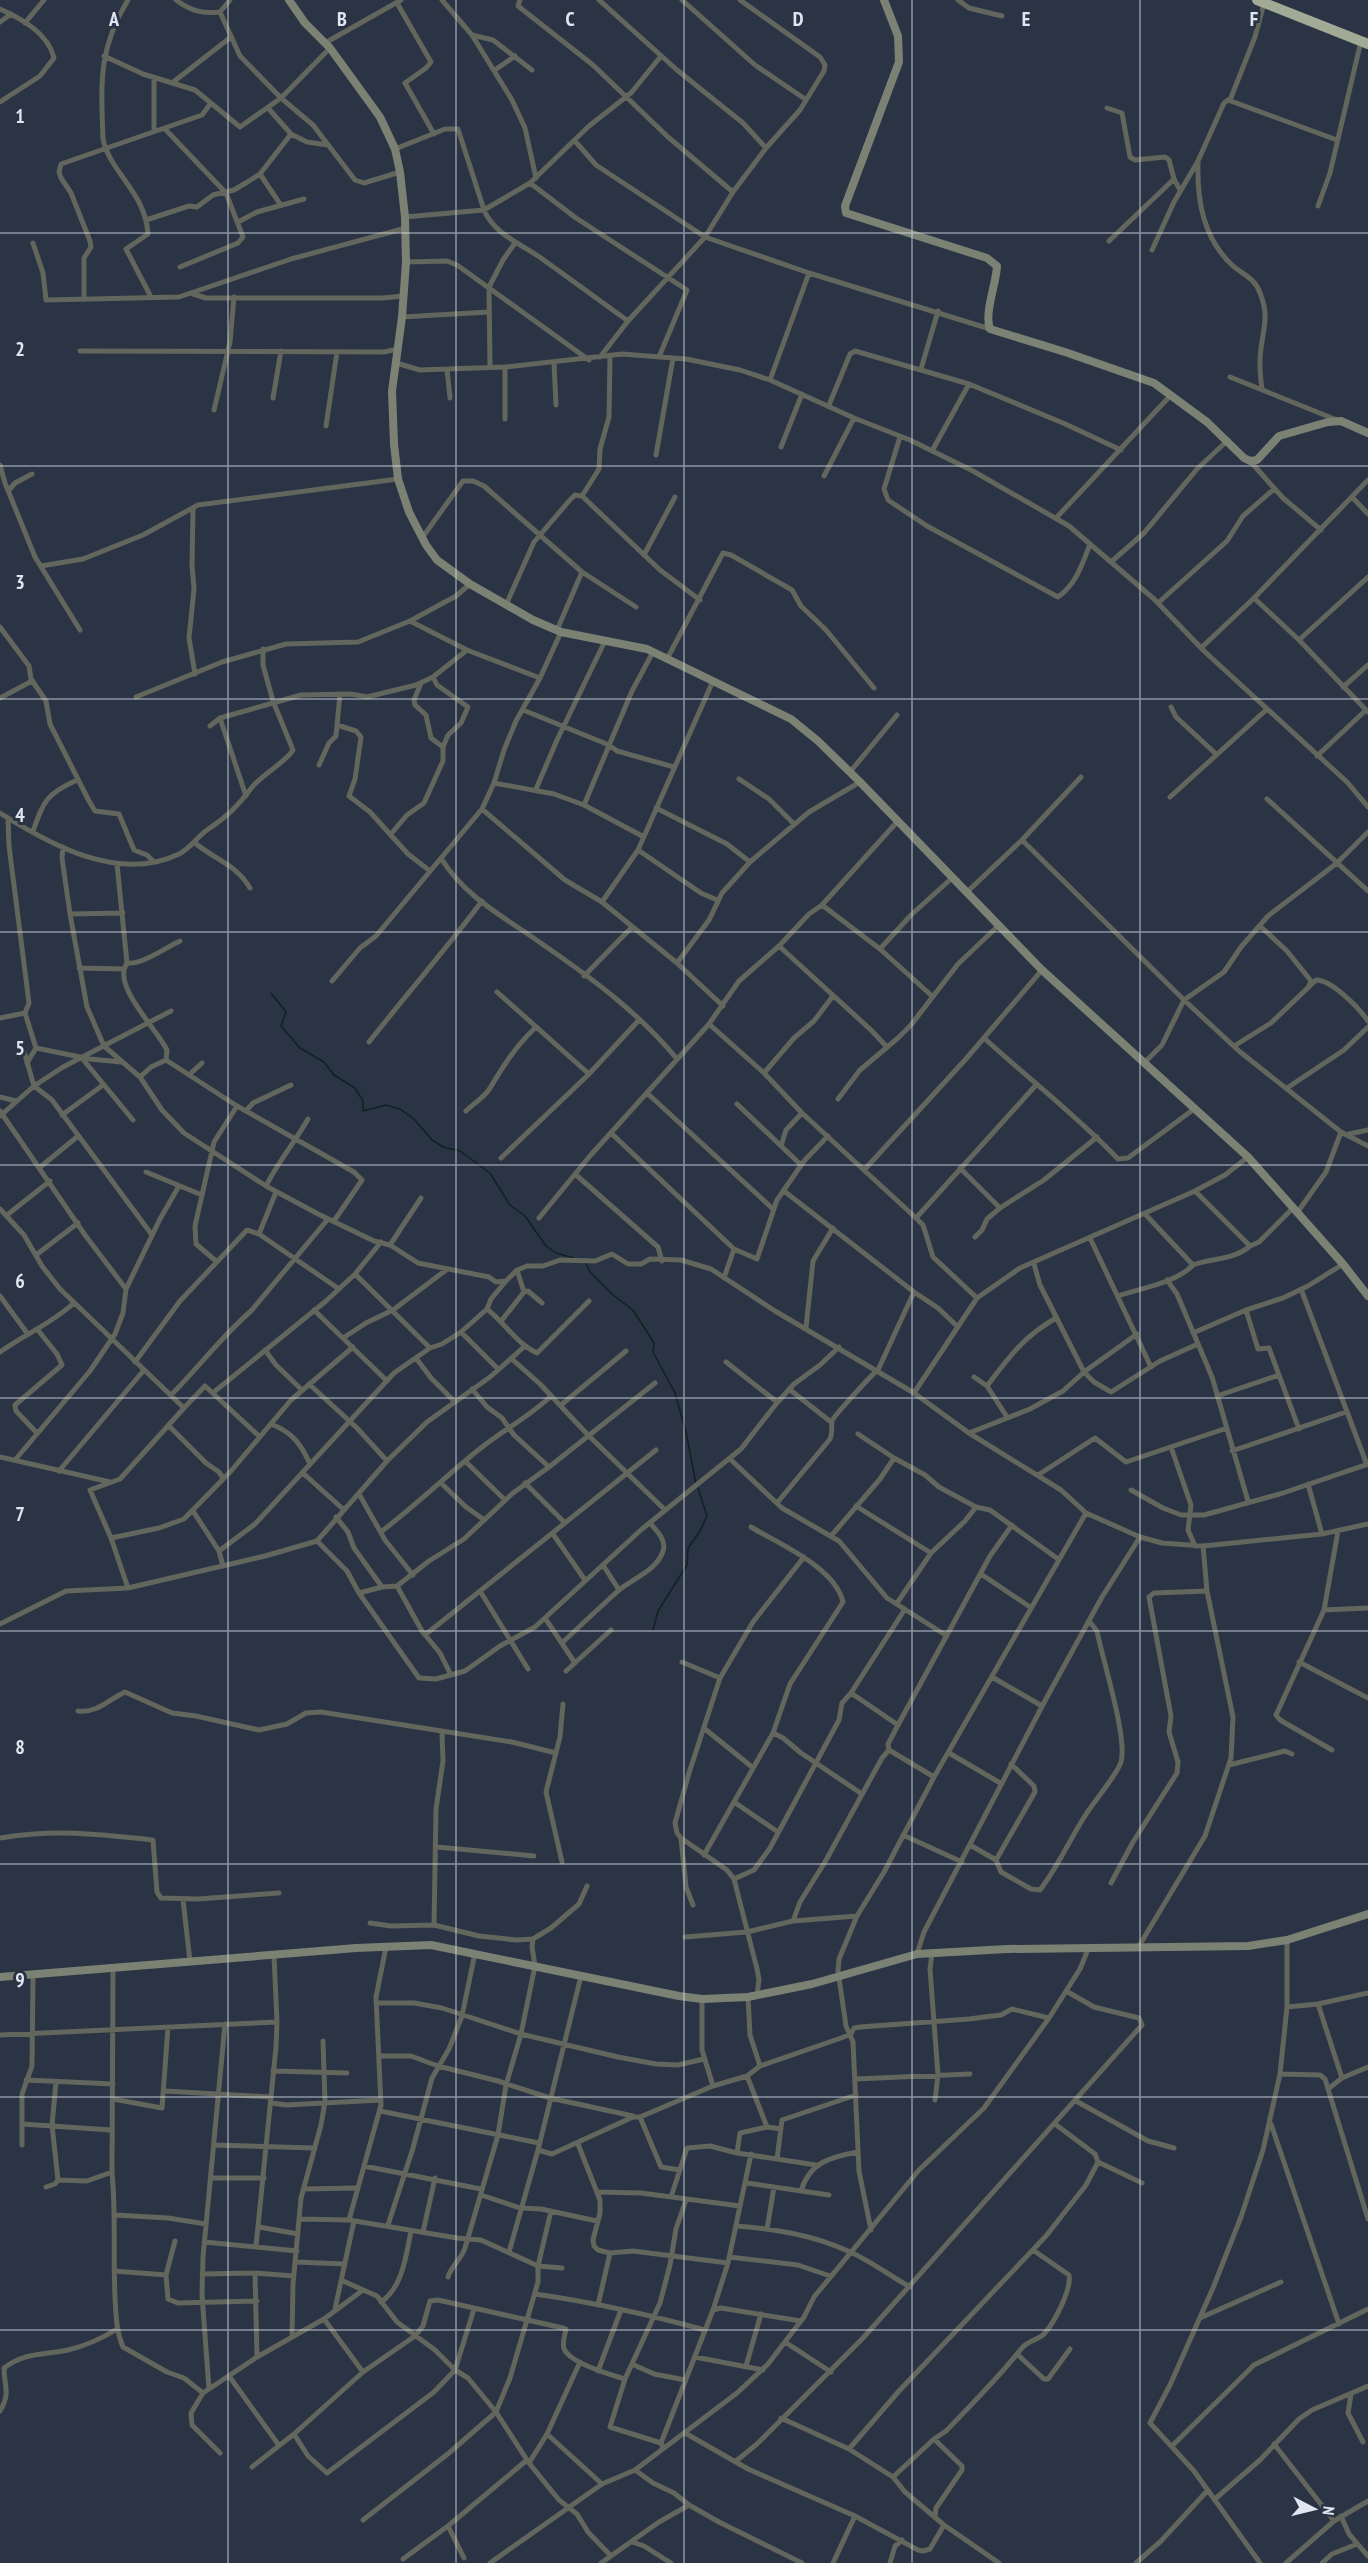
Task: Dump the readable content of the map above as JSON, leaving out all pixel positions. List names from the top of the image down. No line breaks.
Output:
{"north":"right","grid":{"columns":["A","B","C","D","E","F"],"rows":["1","2","3","4","5","6","7","8","9"]}}
